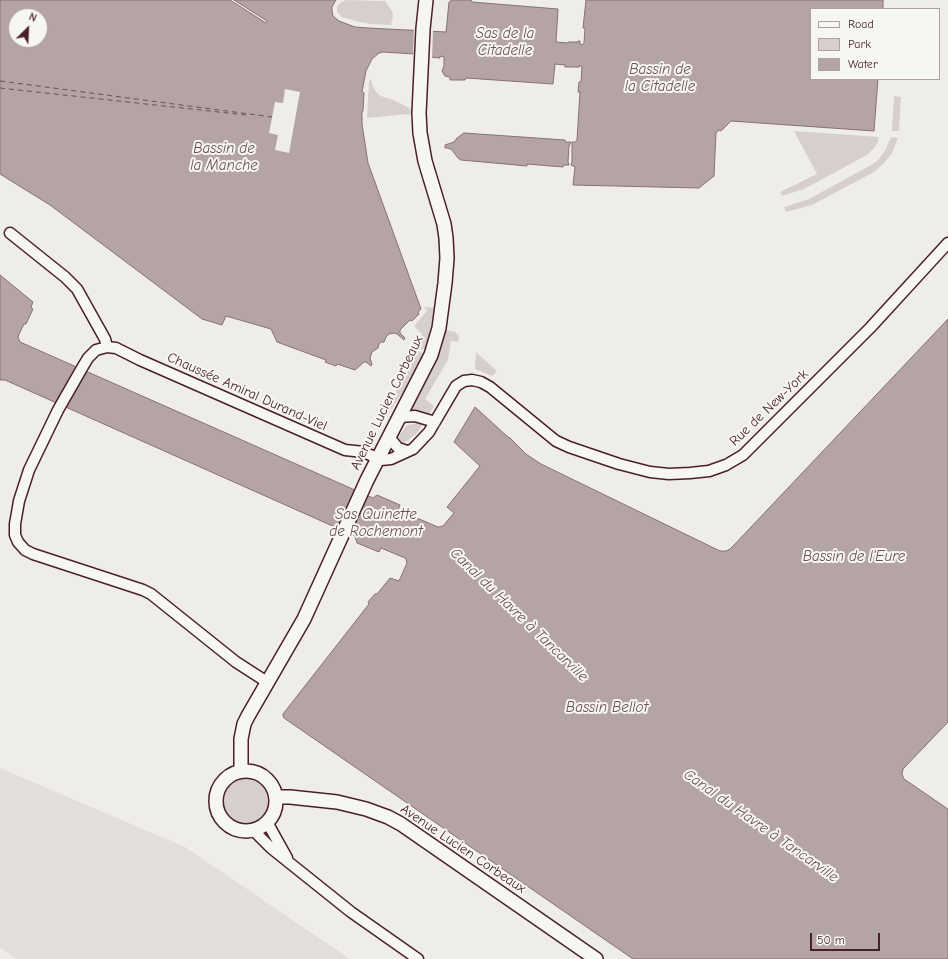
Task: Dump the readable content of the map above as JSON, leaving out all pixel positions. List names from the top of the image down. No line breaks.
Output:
{"streets":{"main road":["Avenue Lucien Corbeaux"],"street":["Chaussée Amiral Durand-Viel","Rue de New-York"]},"crossings":[["Chaussée Amiral Durand-Viel","Avenue Lucien Corbeaux"],["Chaussée Amiral Durand-Viel","Rue de New-York"],["Avenue Lucien Corbeaux","Rue de New-York"]],"water":["Sas de la Citadelle","Bassin de la Citadelle","Bassin de la Manche","Sas Quinette de Rochemont","Bassin de l'Eure","Canal du Havre à Tancarville","Bassin Bellot"],"legend":["Road","Park","Water"],"scale_bar":"50 m","north":"top right"}
